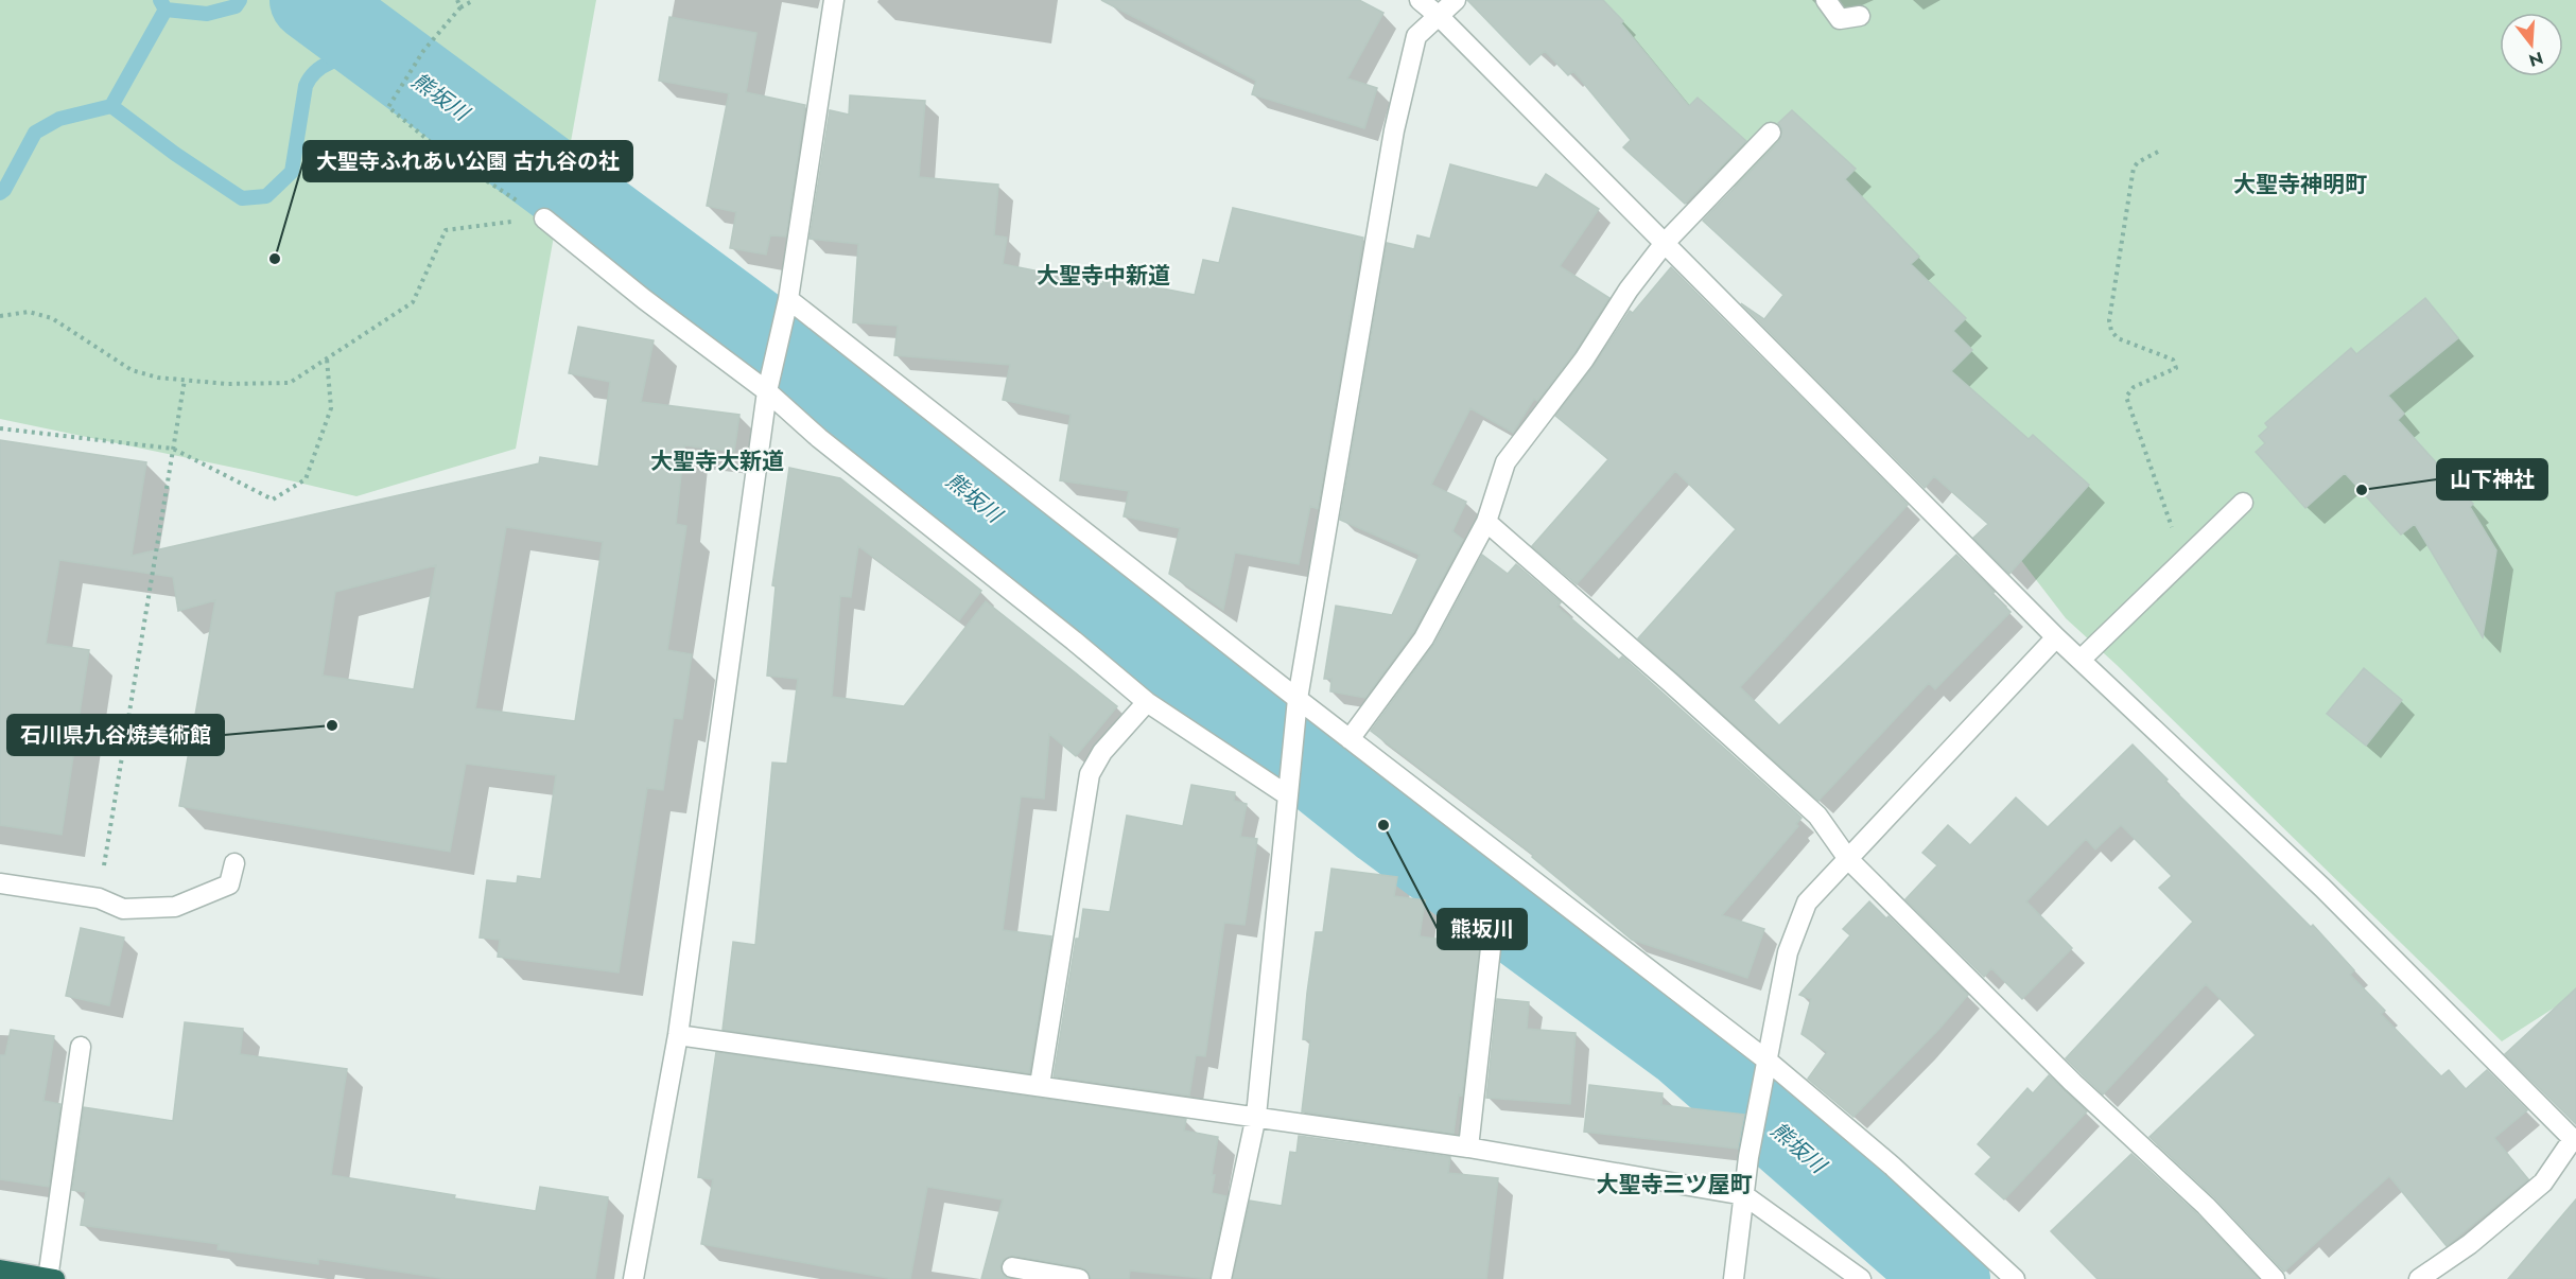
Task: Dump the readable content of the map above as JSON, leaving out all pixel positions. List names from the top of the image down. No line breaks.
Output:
{"districts":["大聖寺神明町","大聖寺中新道","大聖寺大新道","大聖寺三ツ屋町"],"water":["熊坂川"],"places":["大聖寺ふれあい公園 古九谷の社","山下神社","石川県九谷焼美術館","熊坂川"],"north":"bottom"}
